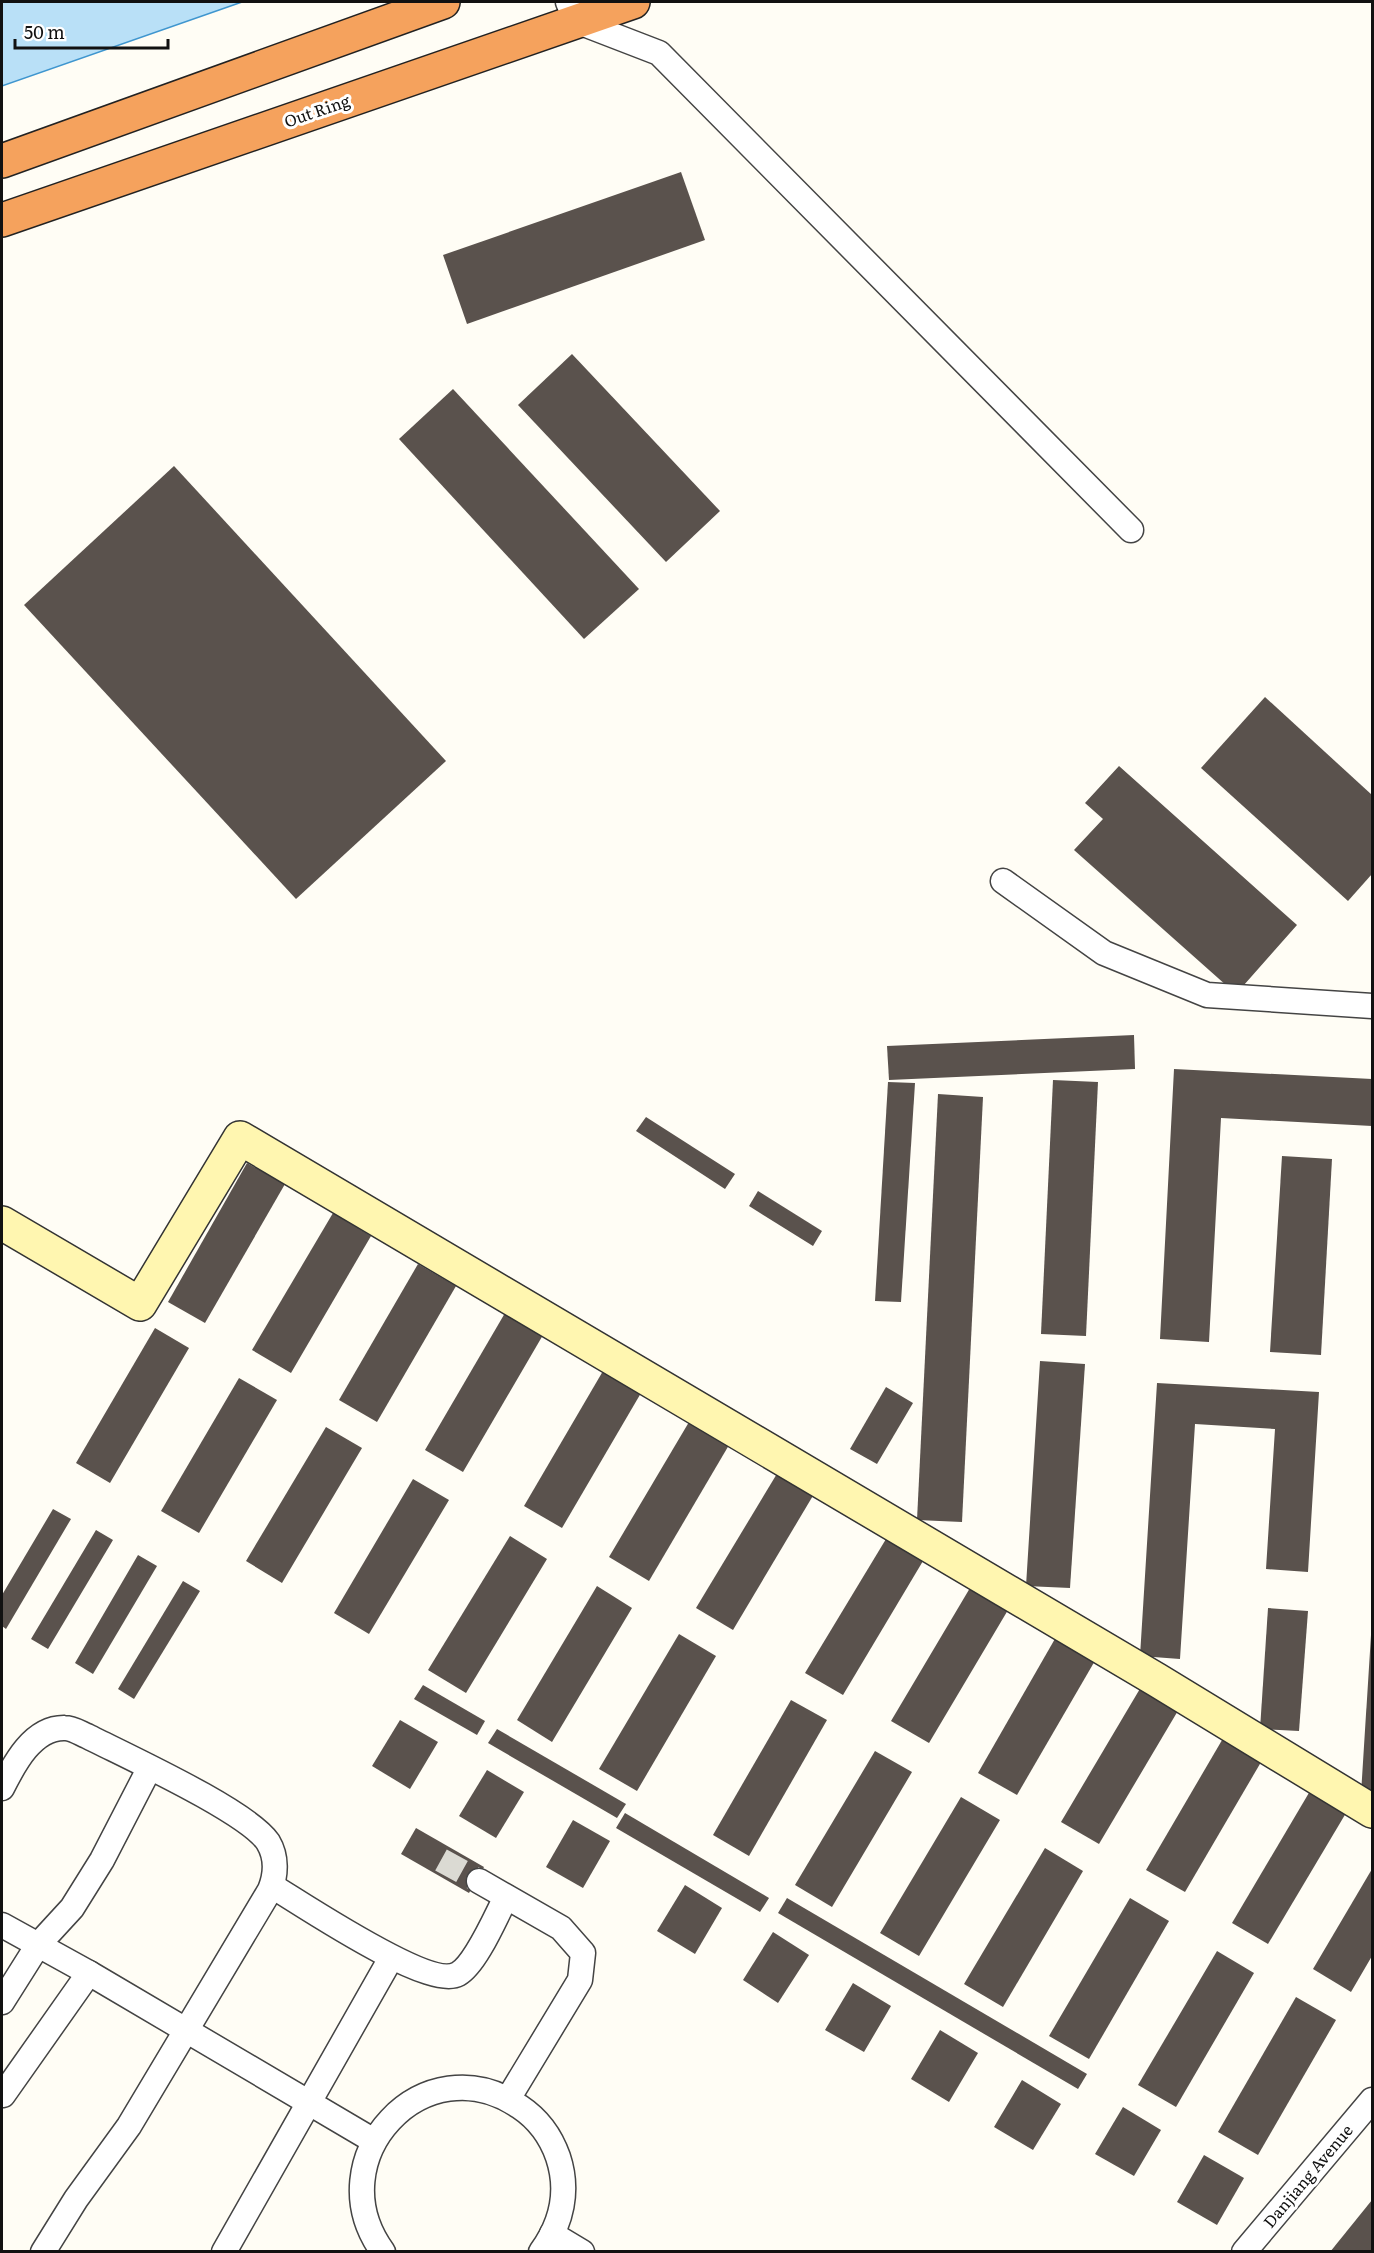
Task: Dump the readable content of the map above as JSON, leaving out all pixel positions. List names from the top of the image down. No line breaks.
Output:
{"streets":{"highway":["Out Ring"],"street":["Danjiang Avenue"]},"scale_bar":"50 m"}
